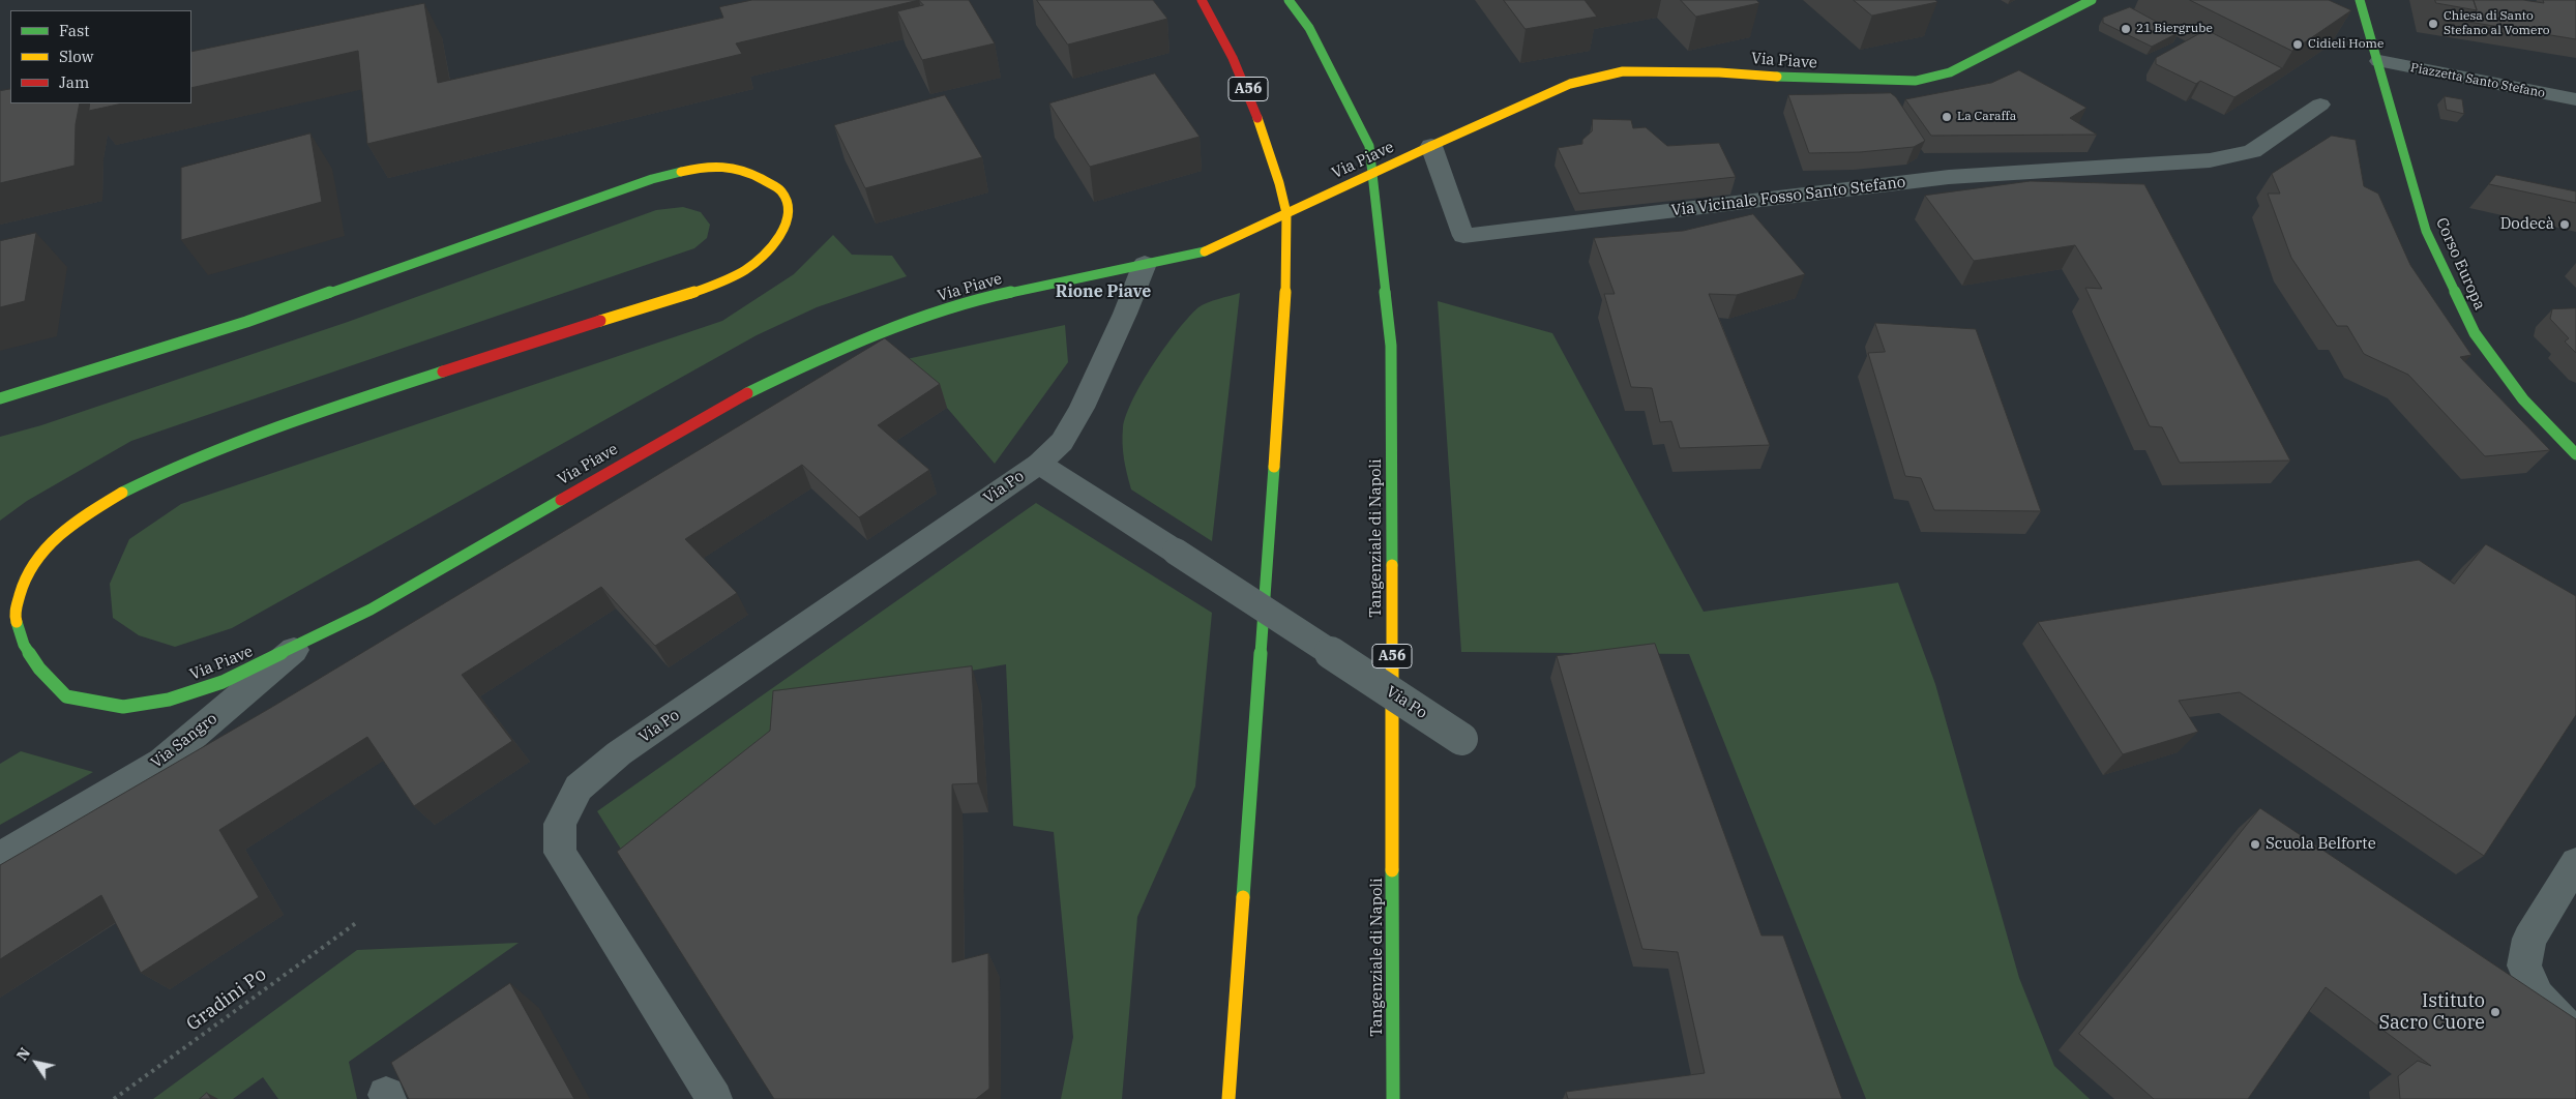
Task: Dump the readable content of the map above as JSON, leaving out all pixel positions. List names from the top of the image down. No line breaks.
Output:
{"streets":{"main road":["Via Piave","A56","Corso Europa","Tangenziale di Napoli"],"street":["Piazzetta Santo Stefano","Via Vicinale Fosso Santo Stefano","Via Po","Via Sangro"],"path":["Gradini Po"]},"crossings":[["Via Piave","Via Vicinale Fosso Santo Stefano"],["Via Piave","Via Po"],["Via Piave","Via Sangro"],["Piazzetta Santo Stefano","Corso Europa"]],"districts":["Rione Piave"],"places":["Chiesa di Santo Stefano al Vomero","21 Biergrube","Cidieli Home","La Caraffa","Dodecà","Scuola Belforte","Istituto Sacro Cuore"],"legend":["Fast","Slow","Jam"],"north":"top left"}
